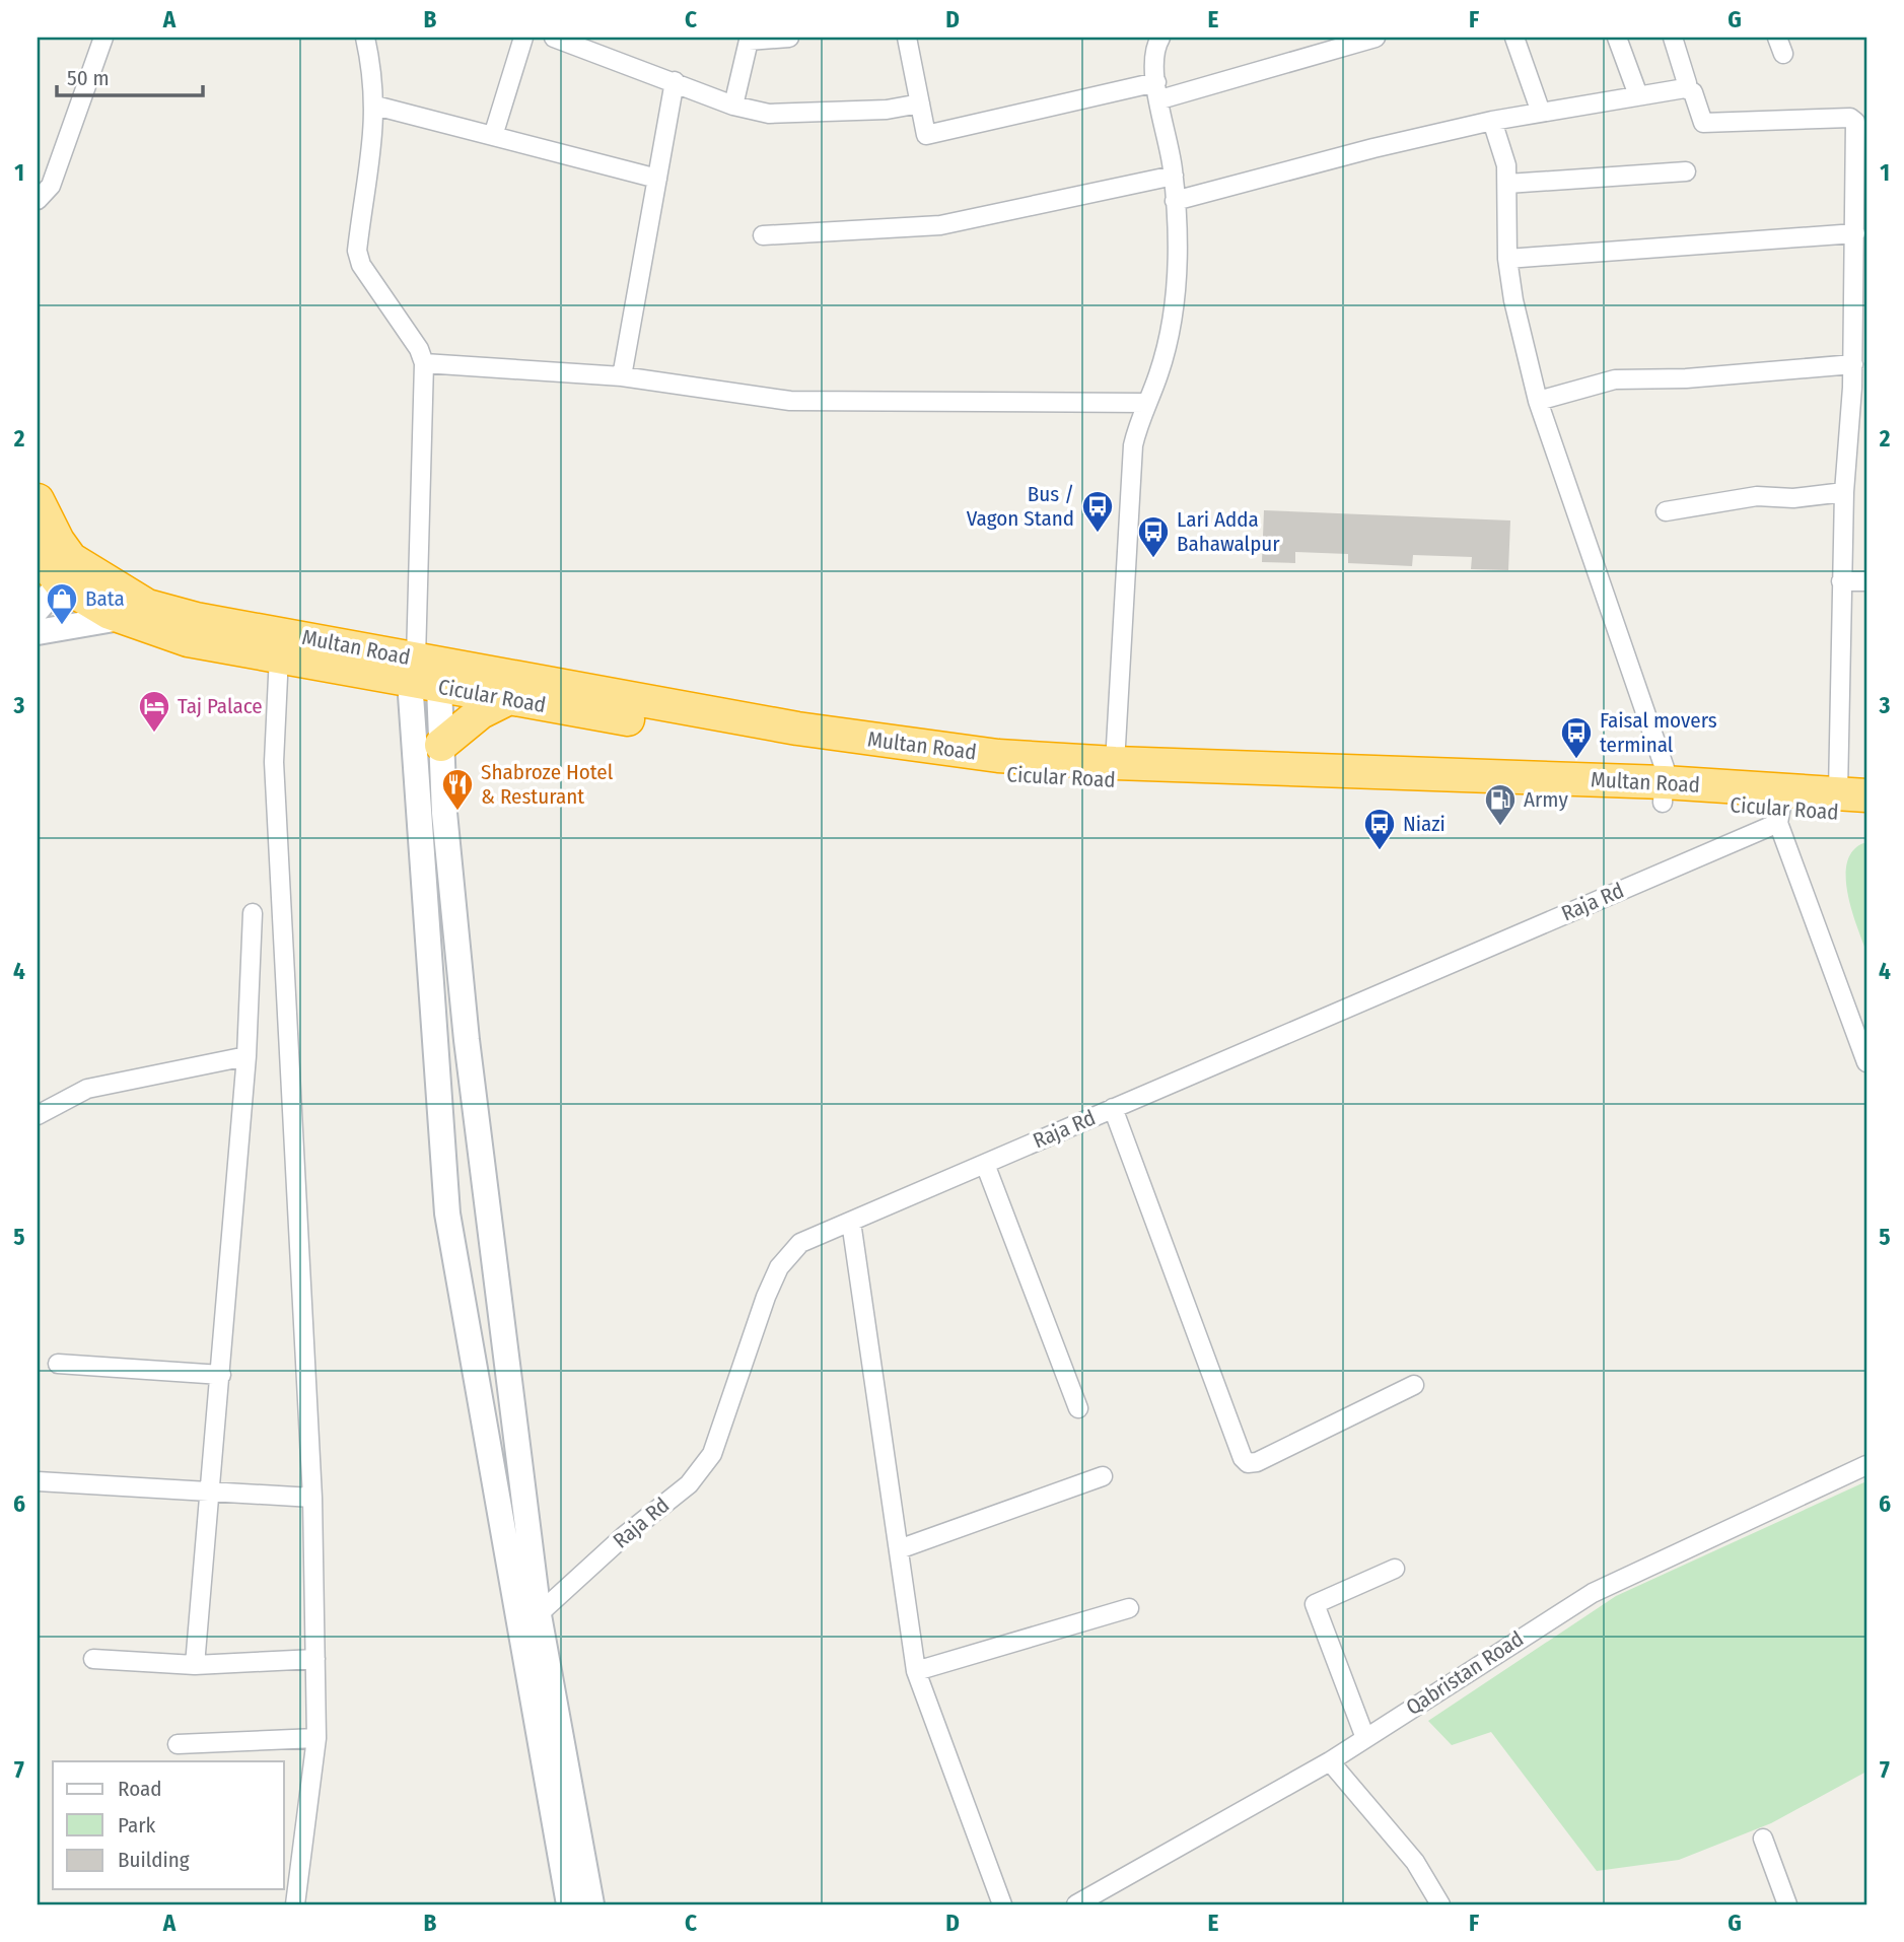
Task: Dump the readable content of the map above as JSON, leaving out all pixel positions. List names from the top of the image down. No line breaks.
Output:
{"streets":{"highway":["Multan Road","Cicular Road"],"street":["Raja Rd","Qabristan Road"]},"crossings":[["Multan Road","Cicular Road"],["Cicular Road","Raja Rd"]],"places":{"bus stop":["Bus / Vagon Stand","Lari Adda Bahawalpur","Faisal movers terminal","Niazi"],"shop":["Bata"],"hotel":["Taj Palace"],"restaurant":["Shabroze Hotel & Resturant"],"fuel station":["Army"]},"legend":["Road","Park","Building"],"scale_bar":"50 m","grid":{"columns":["A","B","C","D","E","F","G"],"rows":["1","2","3","4","5","6","7"]}}
